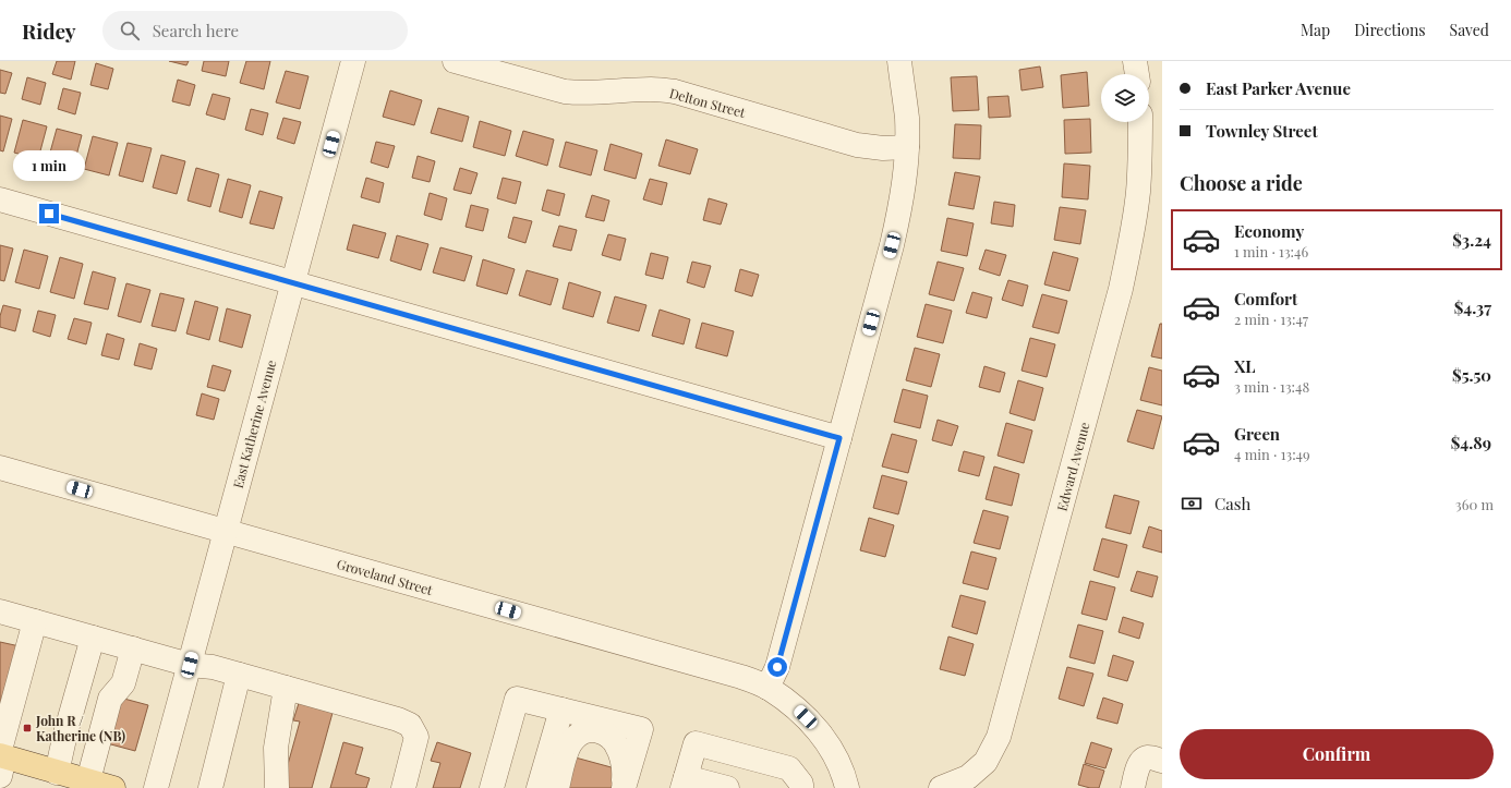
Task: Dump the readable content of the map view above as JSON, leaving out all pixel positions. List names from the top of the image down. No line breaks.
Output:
{"streets":{"street":["Delton Street","East Katherine Avenue","Edward Avenue","Groveland Street"]},"crossings":[["East Katherine Avenue","Groveland Street"]],"places":{"transit":["John R / Katherine (NB)"]},"page":{"header":"Ridey","search":"Search here","nav":["Map","Directions","Saved"],"banner":["East Parker Avenue","Townley Street"],"bubble":"1 min","heading":"Choose a ride","list":[{"name":"Economy","note":"1 min · 13:46","value":"$3.24"},{"name":"Comfort","note":"2 min · 13:47","value":"$4.37"},{"name":"XL","note":"3 min · 13:48","value":"$5.50"},{"name":"Green","note":"4 min · 13:49","value":"$4.89"}],"pay":["Cash","360 m"],"buttons":"Confirm"}}
